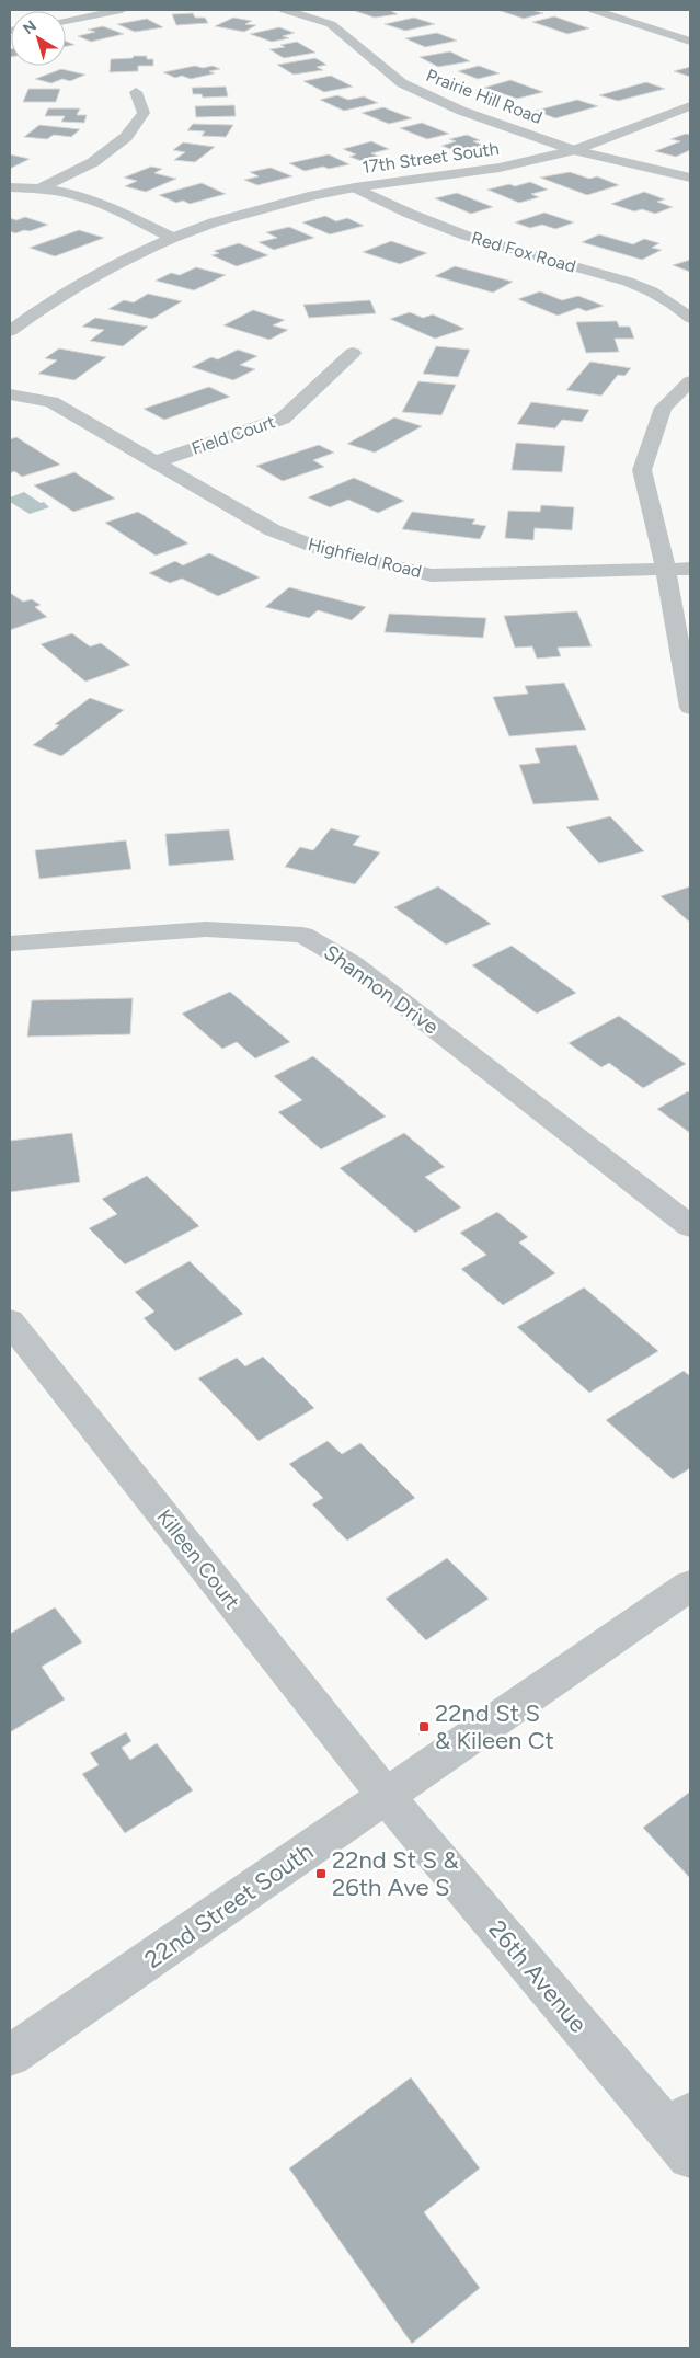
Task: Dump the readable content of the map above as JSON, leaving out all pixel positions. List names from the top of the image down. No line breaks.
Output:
{"streets":{"street":["Prairie Hill Road","17th Street South","Red Fox Road","Field Court","Highfield Road","Shannon Drive","Killeen Court","22nd Street South","26th Avenue"]},"crossings":[["Prairie Hill Road","17th Street South"],["17th Street South","Red Fox Road"],["Field Court","Highfield Road"],["Killeen Court","22nd Street South"],["Killeen Court","26th Avenue"],["22nd Street South","26th Avenue"]],"places":{"transit":["22nd St S & Kileen Ct","22nd St S & 26th Ave S"]},"north":"top left"}
